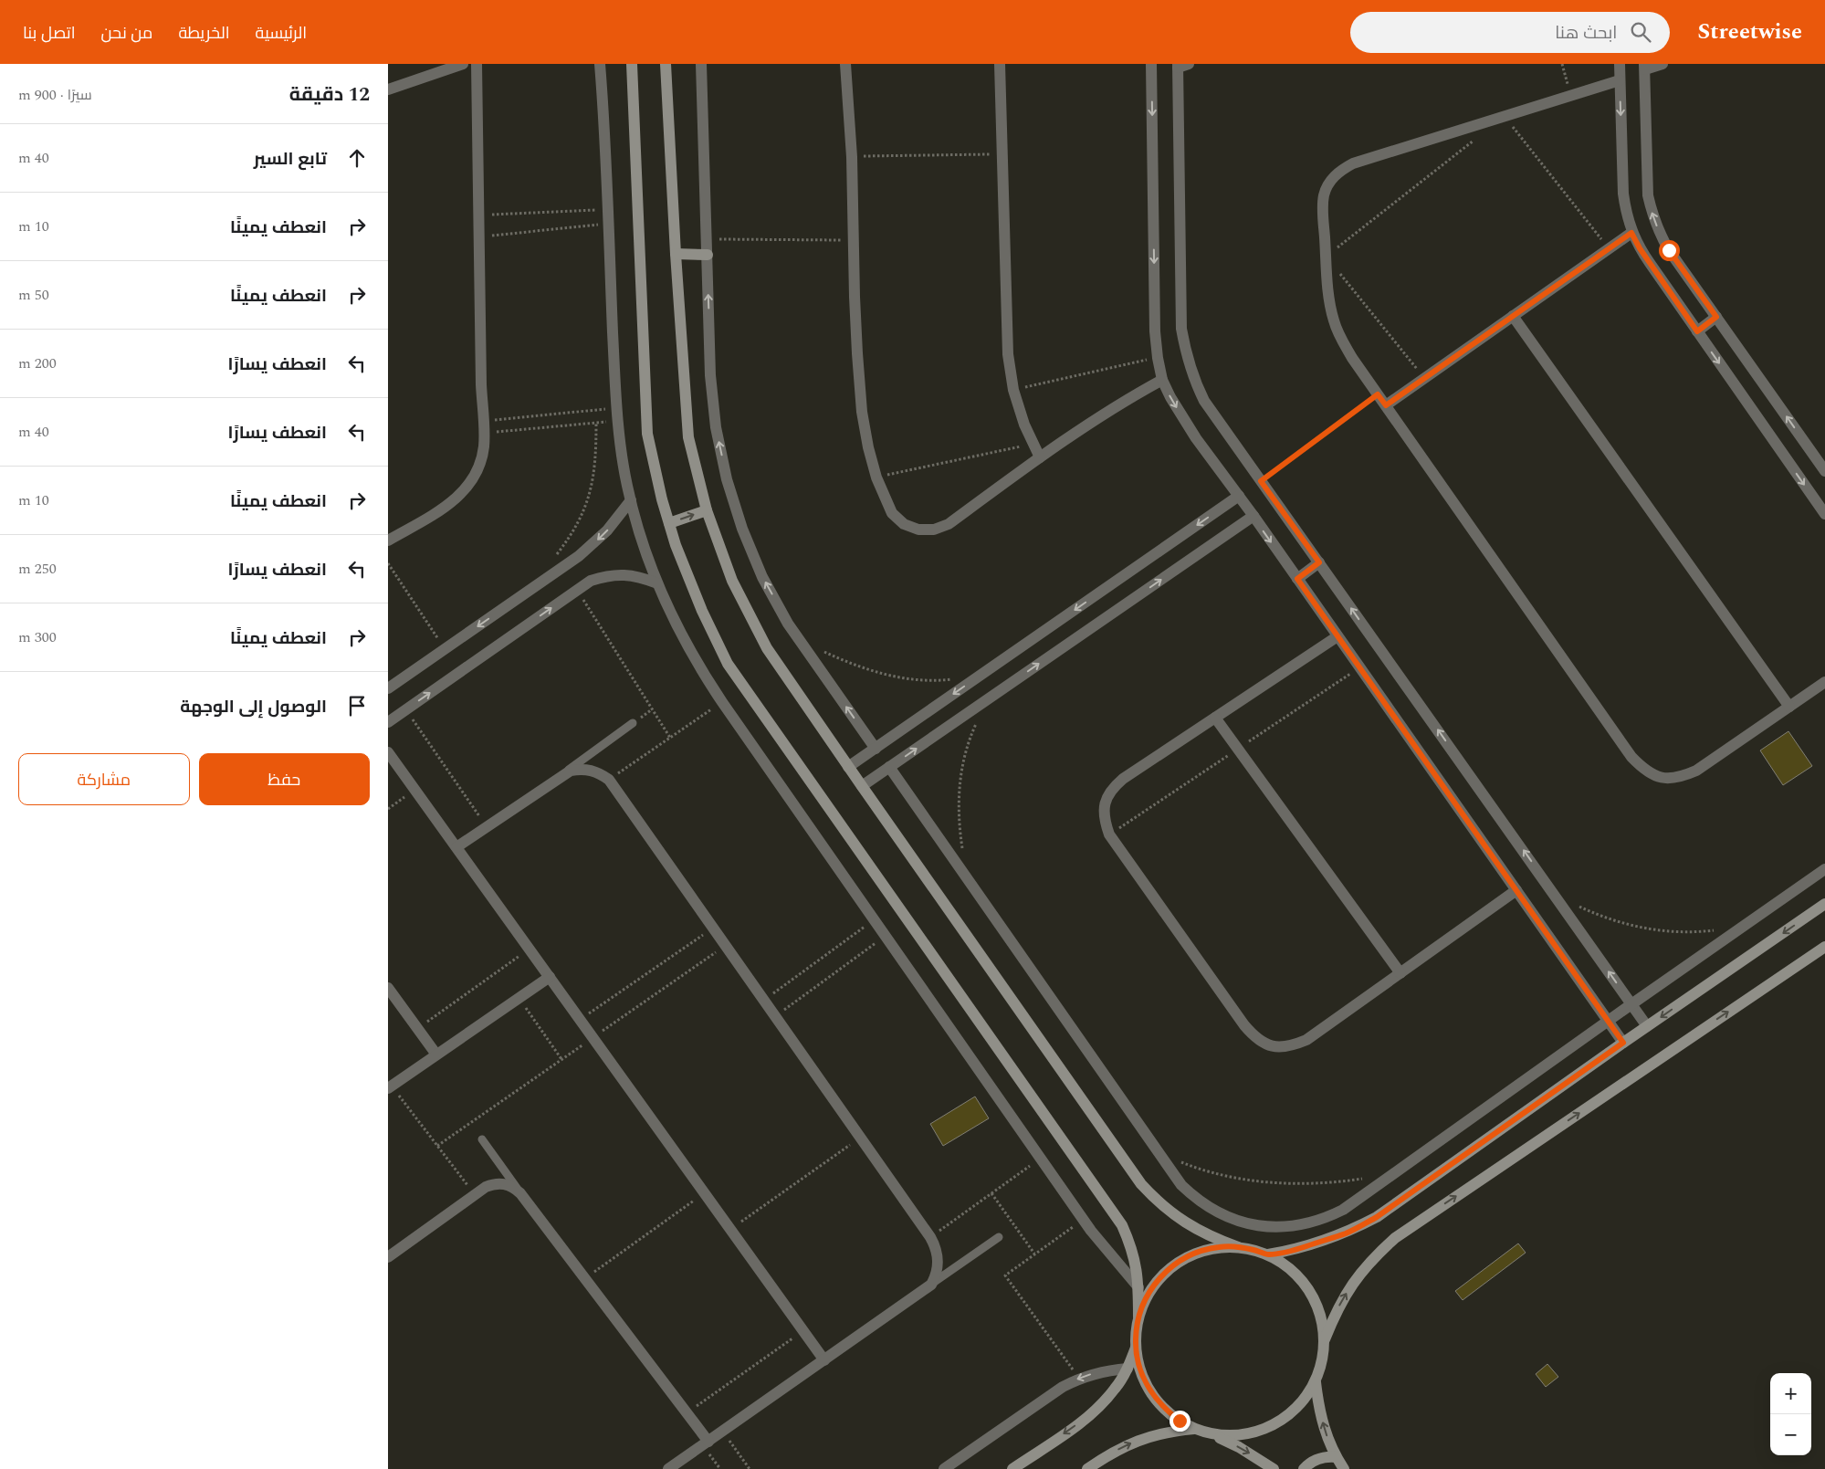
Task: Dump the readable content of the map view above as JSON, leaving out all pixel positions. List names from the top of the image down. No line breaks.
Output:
{"page":{"header":"Streetwise","search":"ابحث هنا","nav":["الرئيسية","الخريطة","من نحن","اتصل بنا"],"heading":["12 دقيقة","سيرًا · 900 m"],"list":[["تابع السير","40 m"],["انعطف يمينًا","10 m"],["انعطف يمينًا","50 m"],["انعطف يسارًا","200 m"],["انعطف يسارًا","40 m"],["انعطف يمينًا","10 m"],["انعطف يسارًا","250 m"],["انعطف يمينًا","300 m"],"الوصول إلى الوجهة"],"buttons":["حفظ","مشاركة"],"map_buttons":["+","−"]}}
